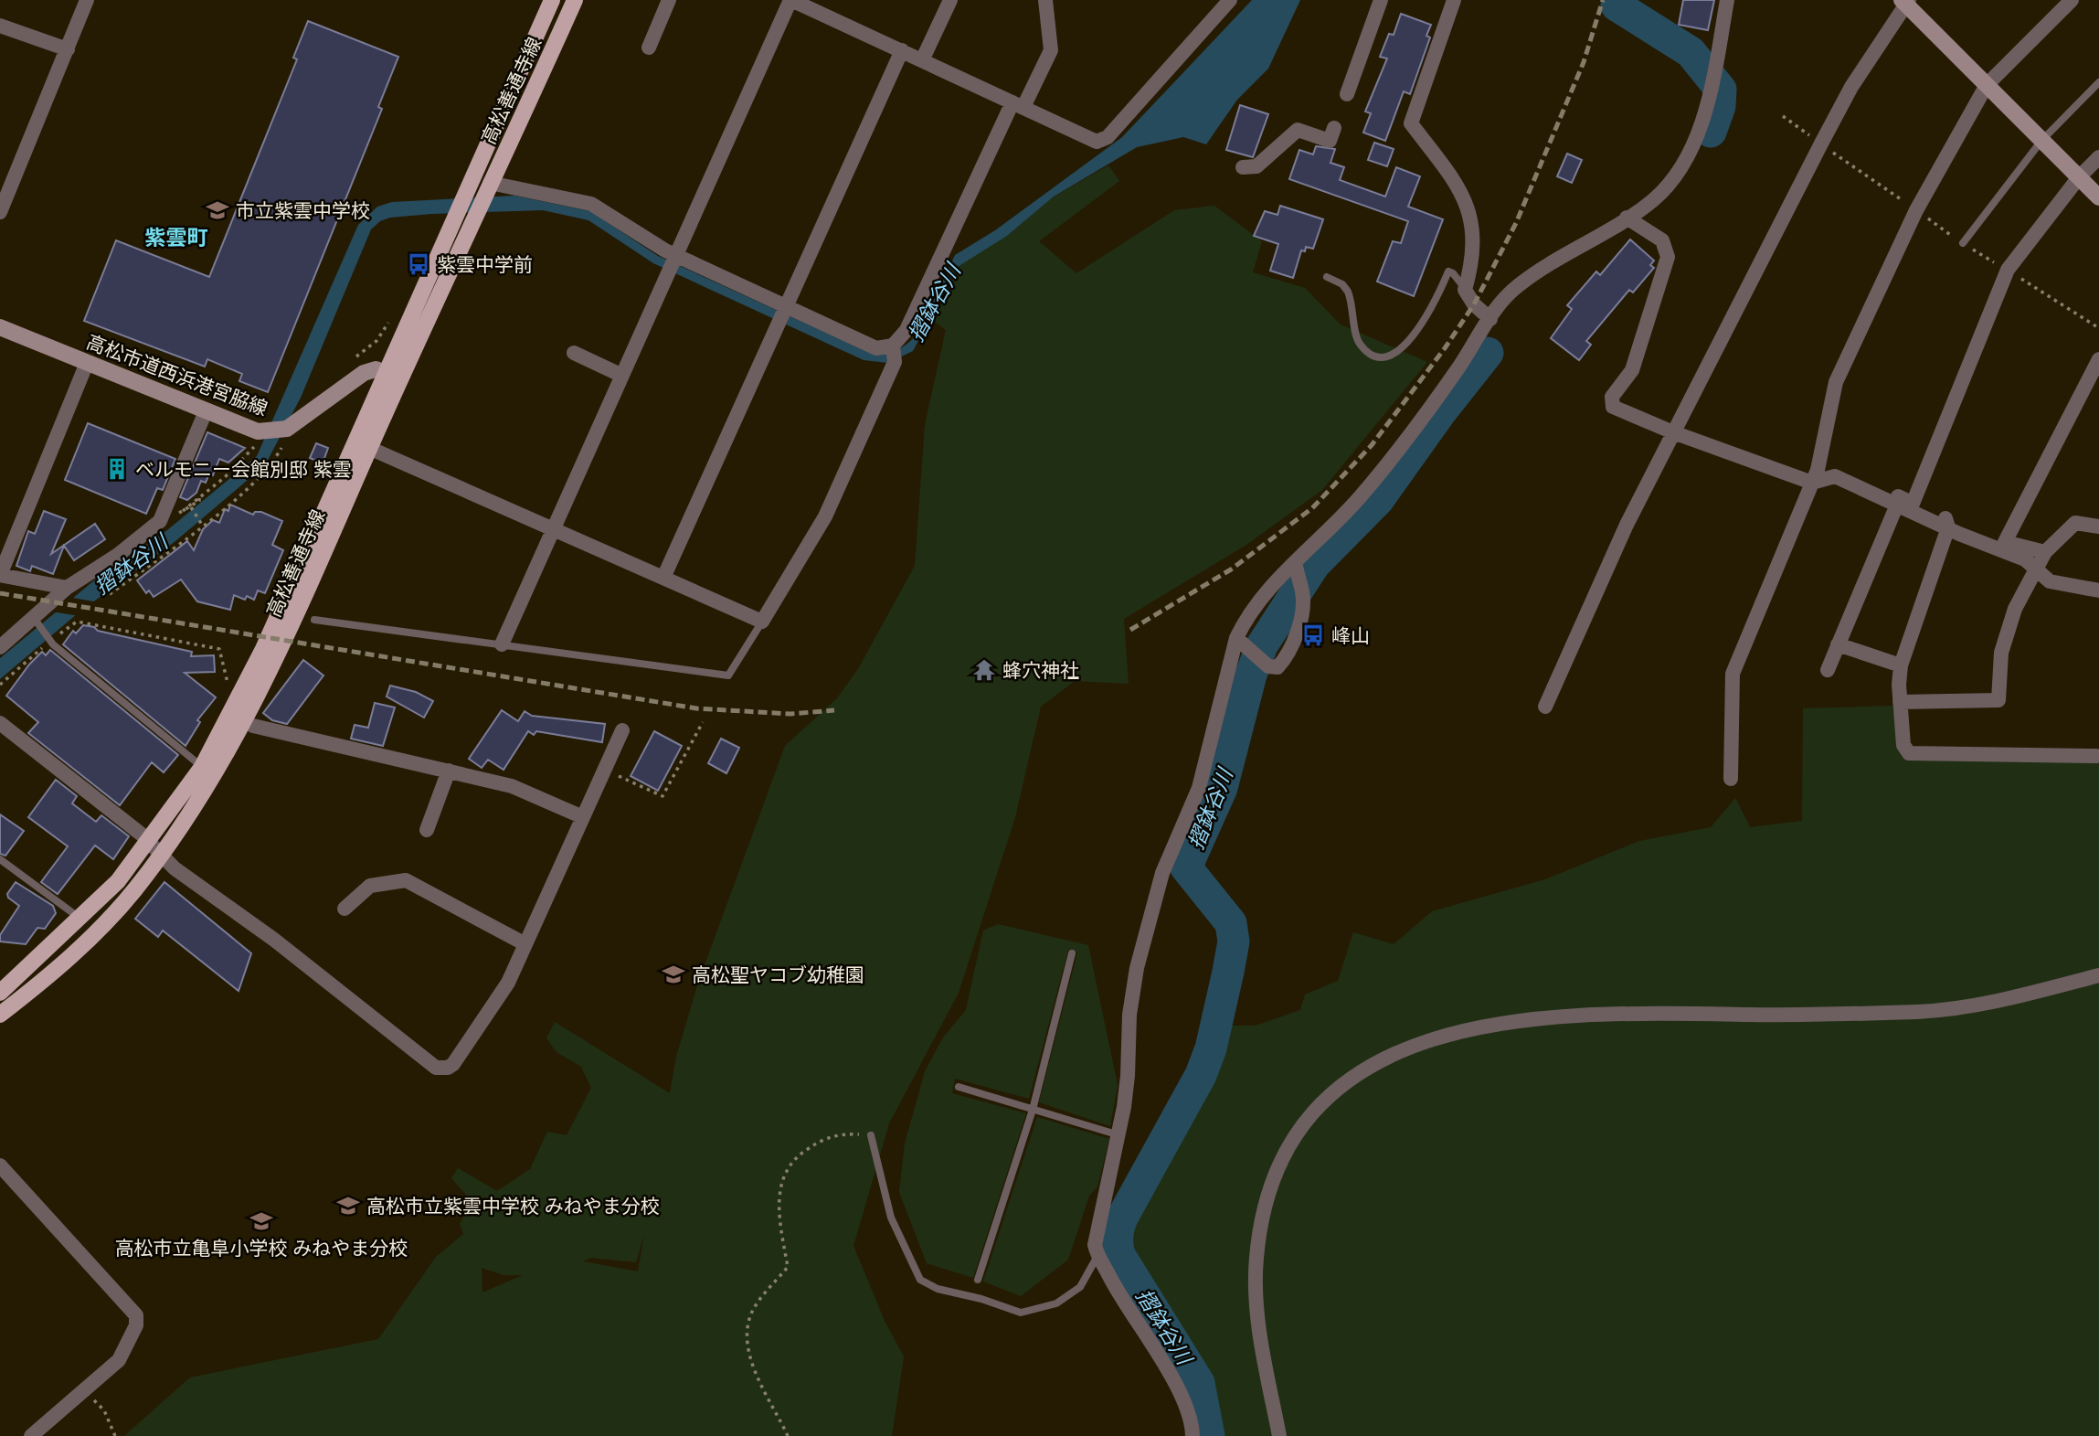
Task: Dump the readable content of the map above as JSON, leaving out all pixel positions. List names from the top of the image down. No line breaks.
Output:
{"streets":{"main road":["高松善通寺線"],"street":["高松市道西浜港宮脇線"]},"crossings":[["高松善通寺線","高松市道西浜港宮脇線"]],"districts":["紫雲町"],"water":["摺鉢谷川"],"places":{"school or university":["市立紫雲中学校","高松聖ヤコブ幼稚園","高松市立紫雲中学校 みねやま分校","高松市立亀阜小学校 みねやま分校"],"bus stop":["紫雲中学前","峰山"],"building":["ベルモニー会館別邸 紫雲"],"temple":["蜂穴神社"]}}
